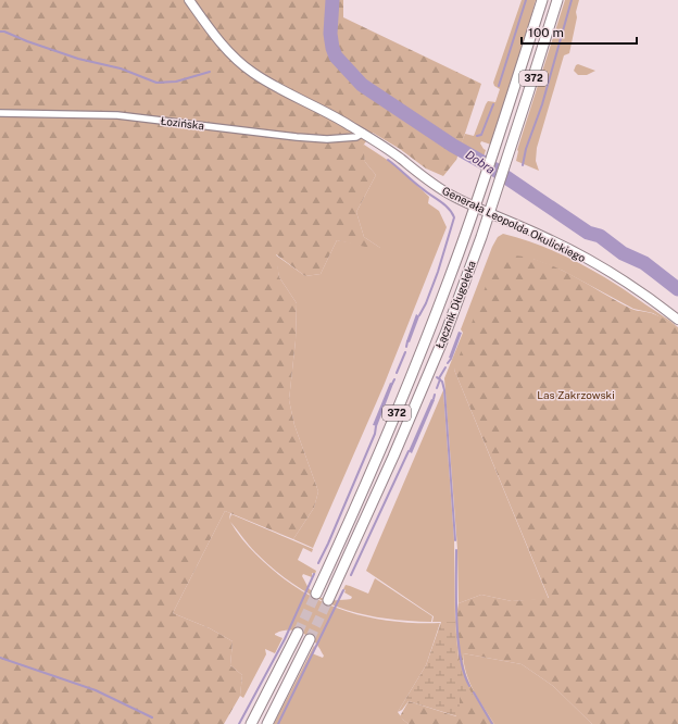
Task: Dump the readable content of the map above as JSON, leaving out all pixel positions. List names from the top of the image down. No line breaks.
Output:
{"streets":{"main road":["372","Łącznik Długołęka"],"street":["Łozińska","Generała Leopolda Okulickiego"]},"crossings":[["Łozińska","Generała Leopolda Okulickiego"],["Generała Leopolda Okulickiego","Łącznik Długołęka"]],"water":["Dobra"],"parks":["Las Zakrzowski"],"scale_bar":"100 m"}
